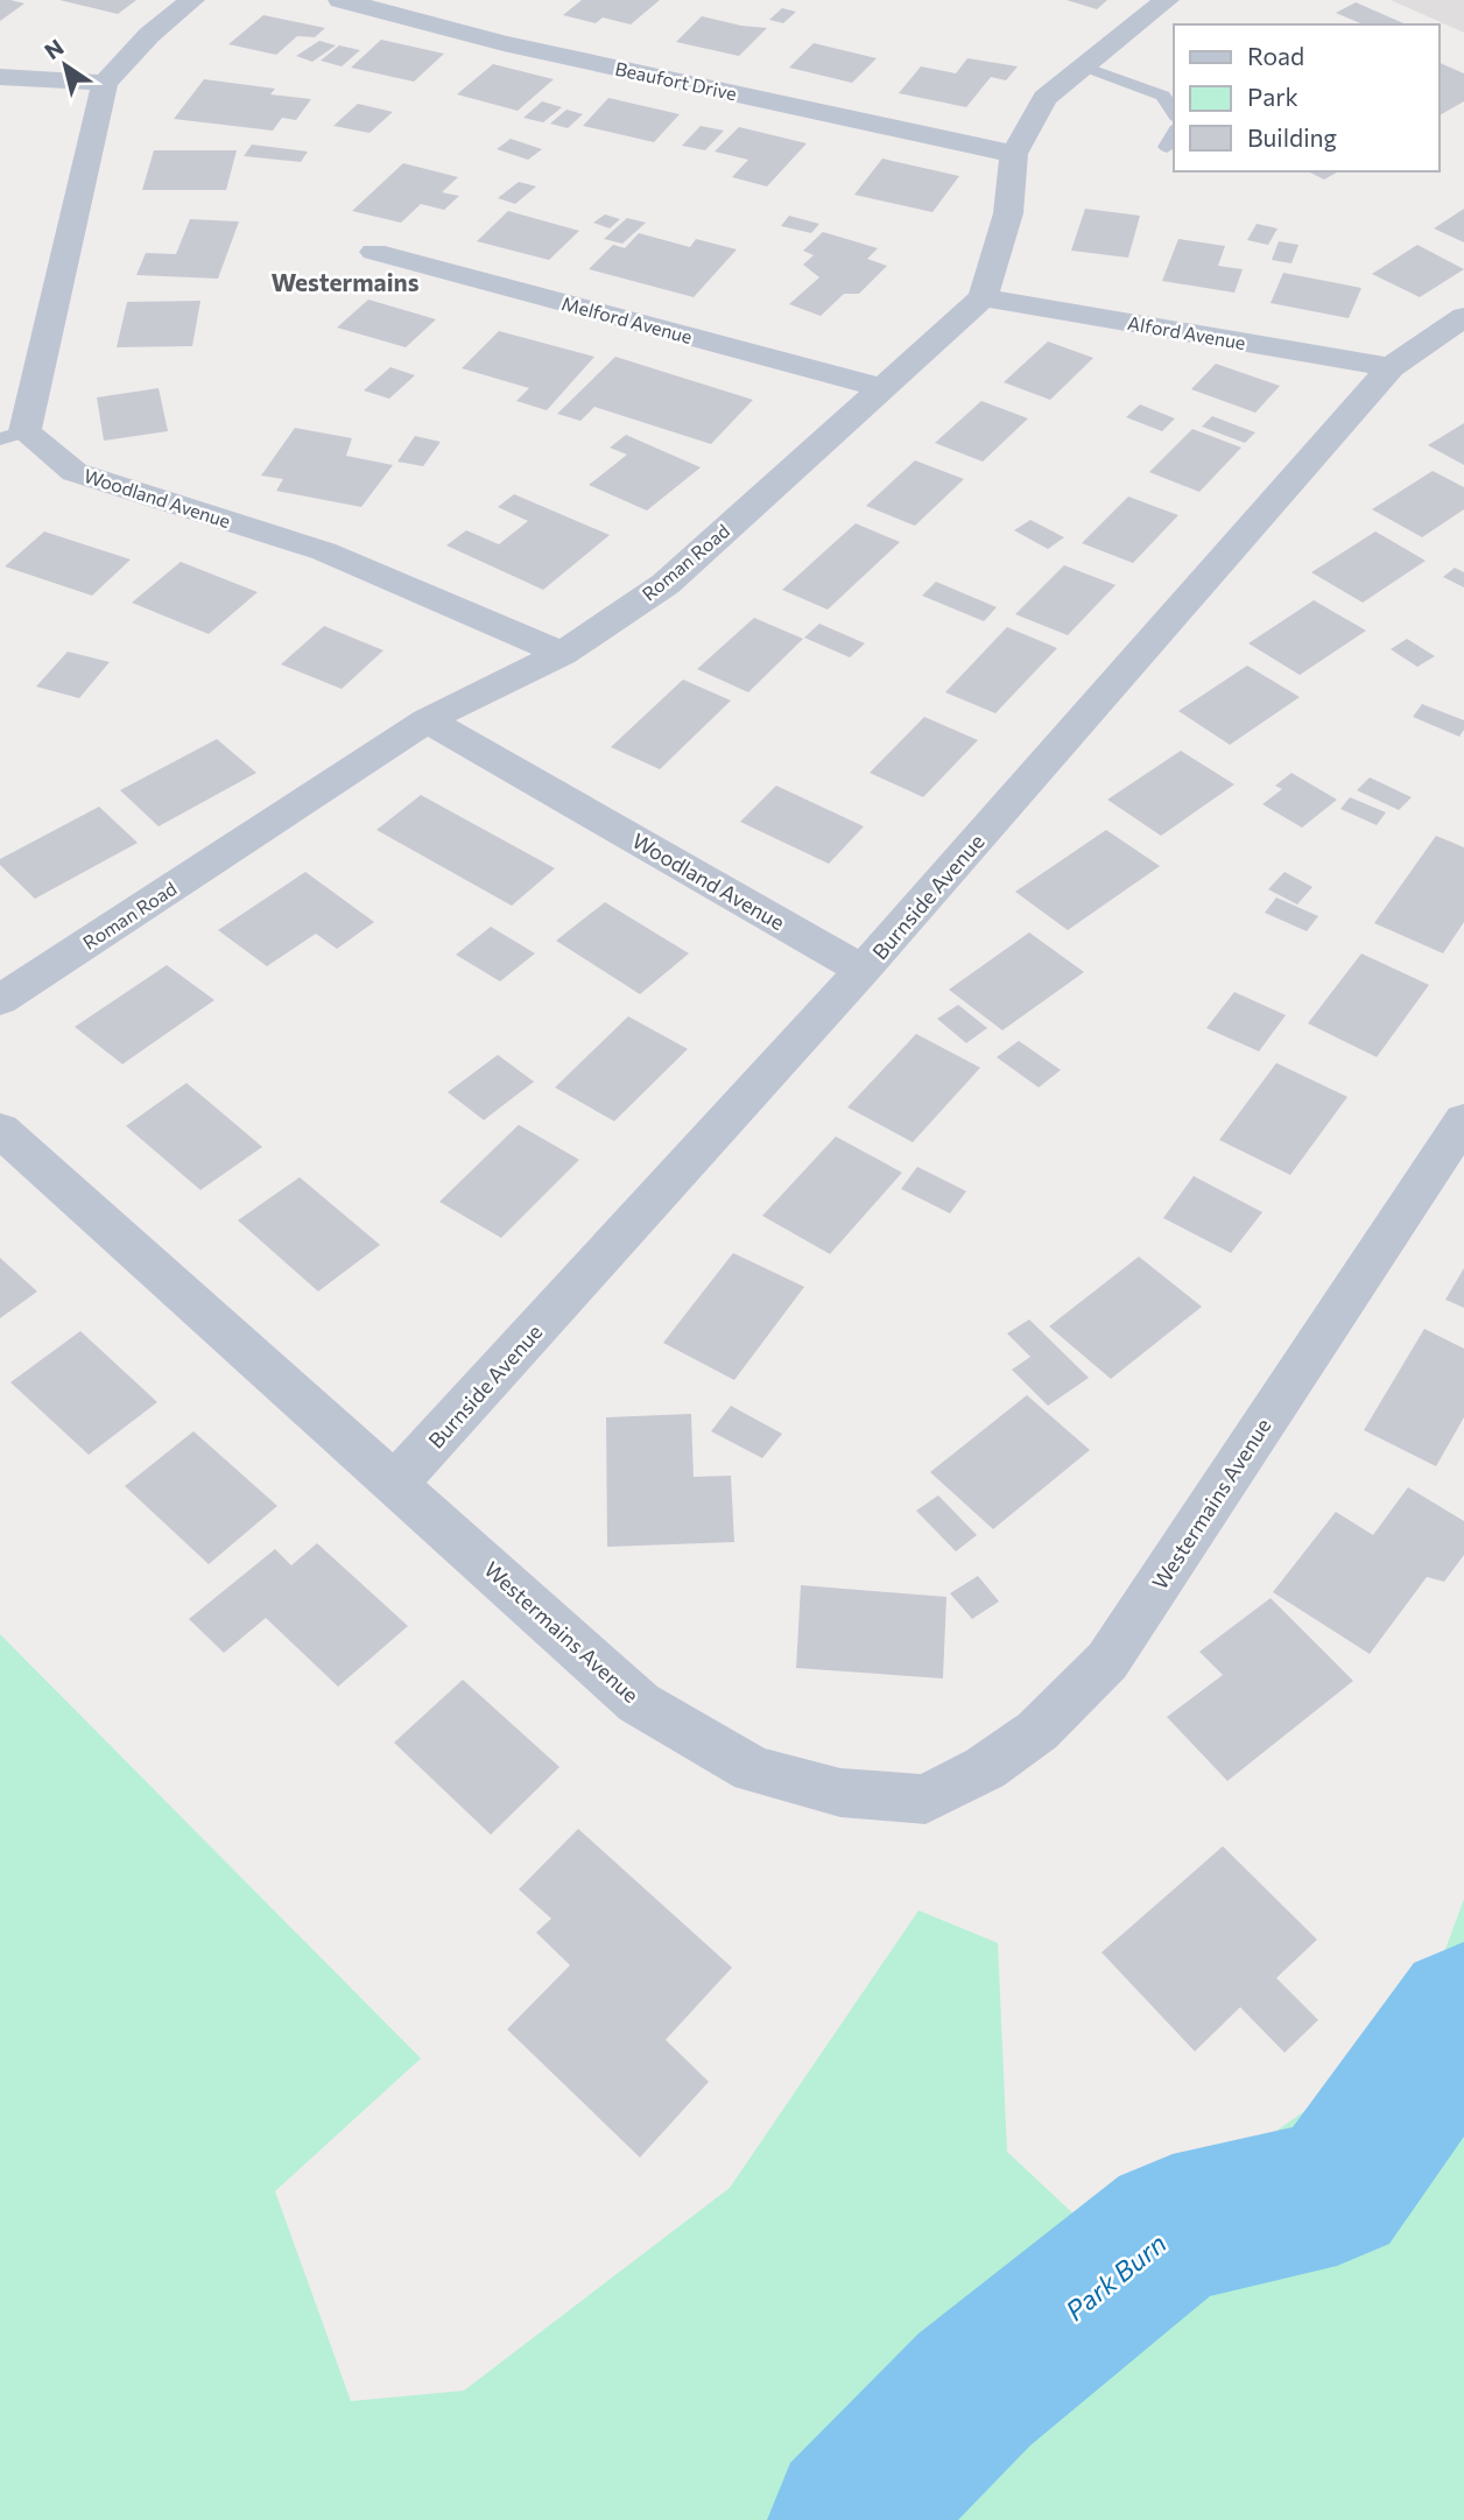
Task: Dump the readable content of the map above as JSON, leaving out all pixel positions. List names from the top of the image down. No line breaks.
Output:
{"streets":{"street":["Beaufort Drive","Melford Avenue","Alford Avenue","Woodland Avenue","Roman Road","Burnside Avenue","Westermains Avenue"]},"crossings":[["Melford Avenue","Roman Road"],["Alford Avenue","Roman Road"],["Alford Avenue","Burnside Avenue"],["Woodland Avenue","Roman Road"],["Woodland Avenue","Burnside Avenue"],["Burnside Avenue","Westermains Avenue"]],"districts":["Westermains"],"water":["Park Burn"],"legend":["Road","Park","Building"],"north":"top left"}
